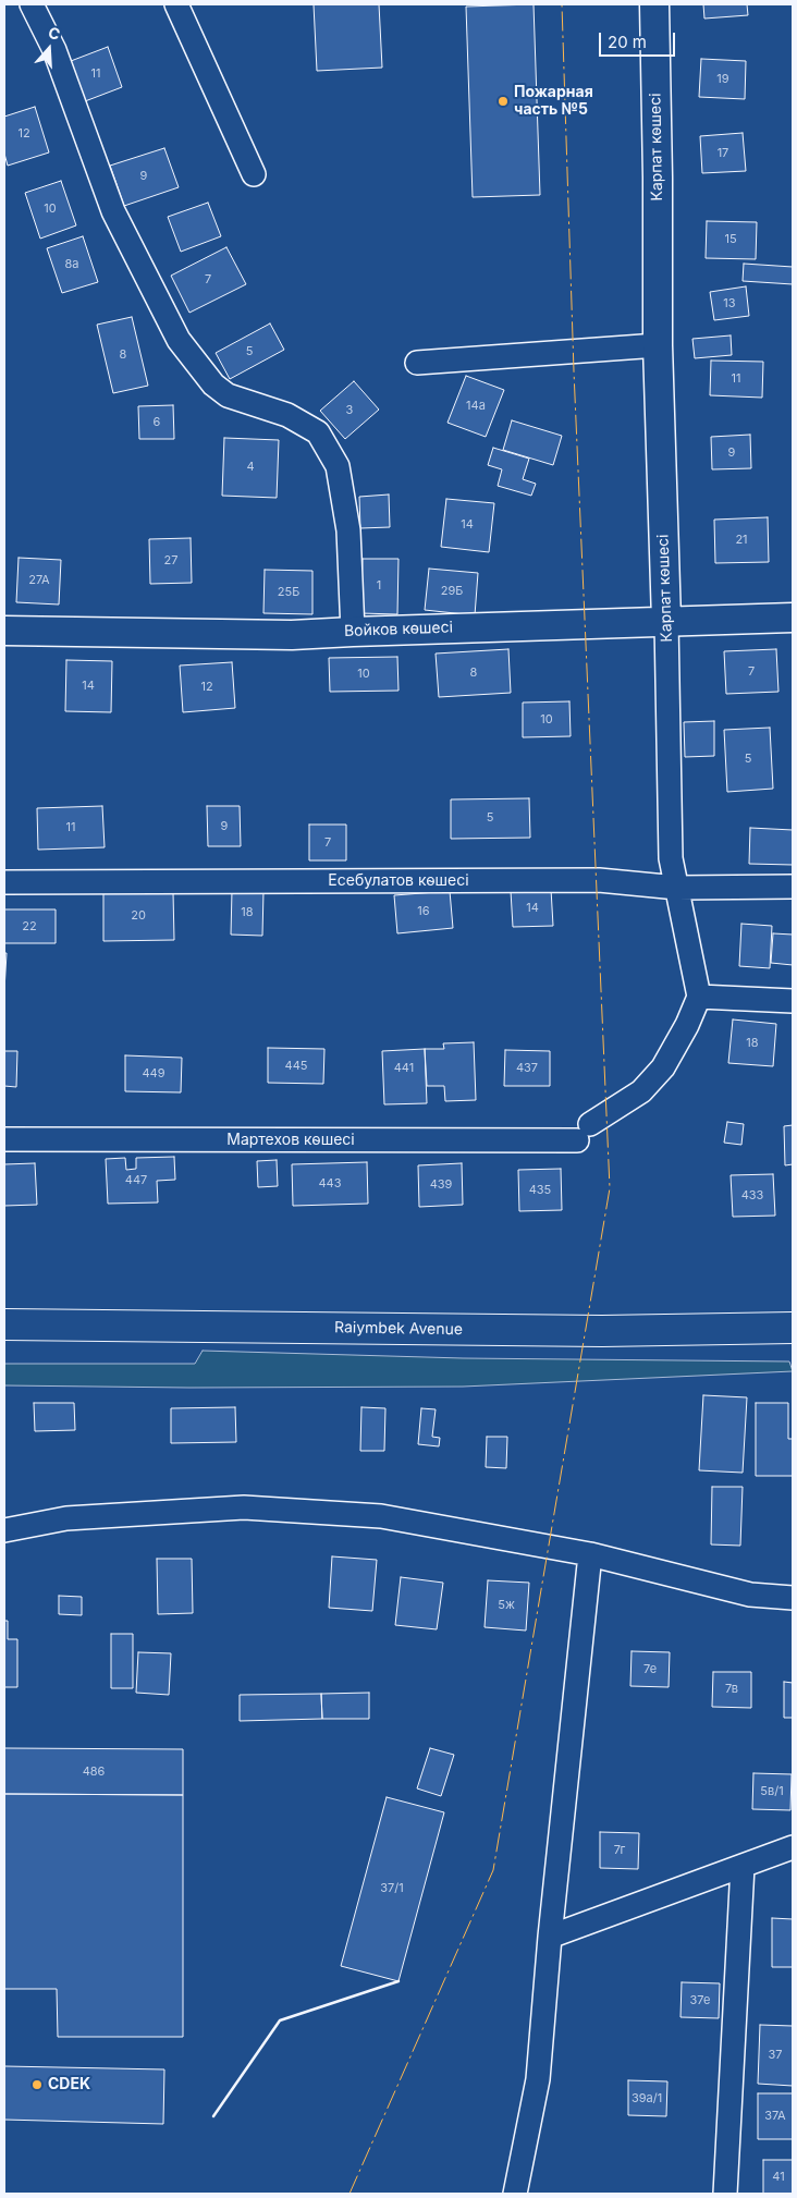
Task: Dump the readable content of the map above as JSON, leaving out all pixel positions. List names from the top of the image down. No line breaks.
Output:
{"streets":{"main road":["Raiymbek Avenue"],"street":["Карпат көшесі","Войков көшесі","Есебулатов көшесі","Мартехов көшесі"]},"crossings":[["Карпат көшесі","Войков көшесі"],["Карпат көшесі","Есебулатов көшесі"],["Карпат көшесі","Мартехов көшесі"]],"places":["Пожарная часть №5","CDEK"],"house_numbers":["11","19","12","17","9","10","15","8а","7","13","5","8","11","14а","3","6","9","4","14","21","27","27А","1","29Б","25Б","7","8","10","14","12","10","5","5","9","11","7","14","16","18","20","22","18","445","441","437","449","447","443","439","435","433","5ж","7е","7в","486","5в/1","7г","37/1","37е","37","39а/1","37А","41"],"scale_bar":"20 m","north":"top"}
